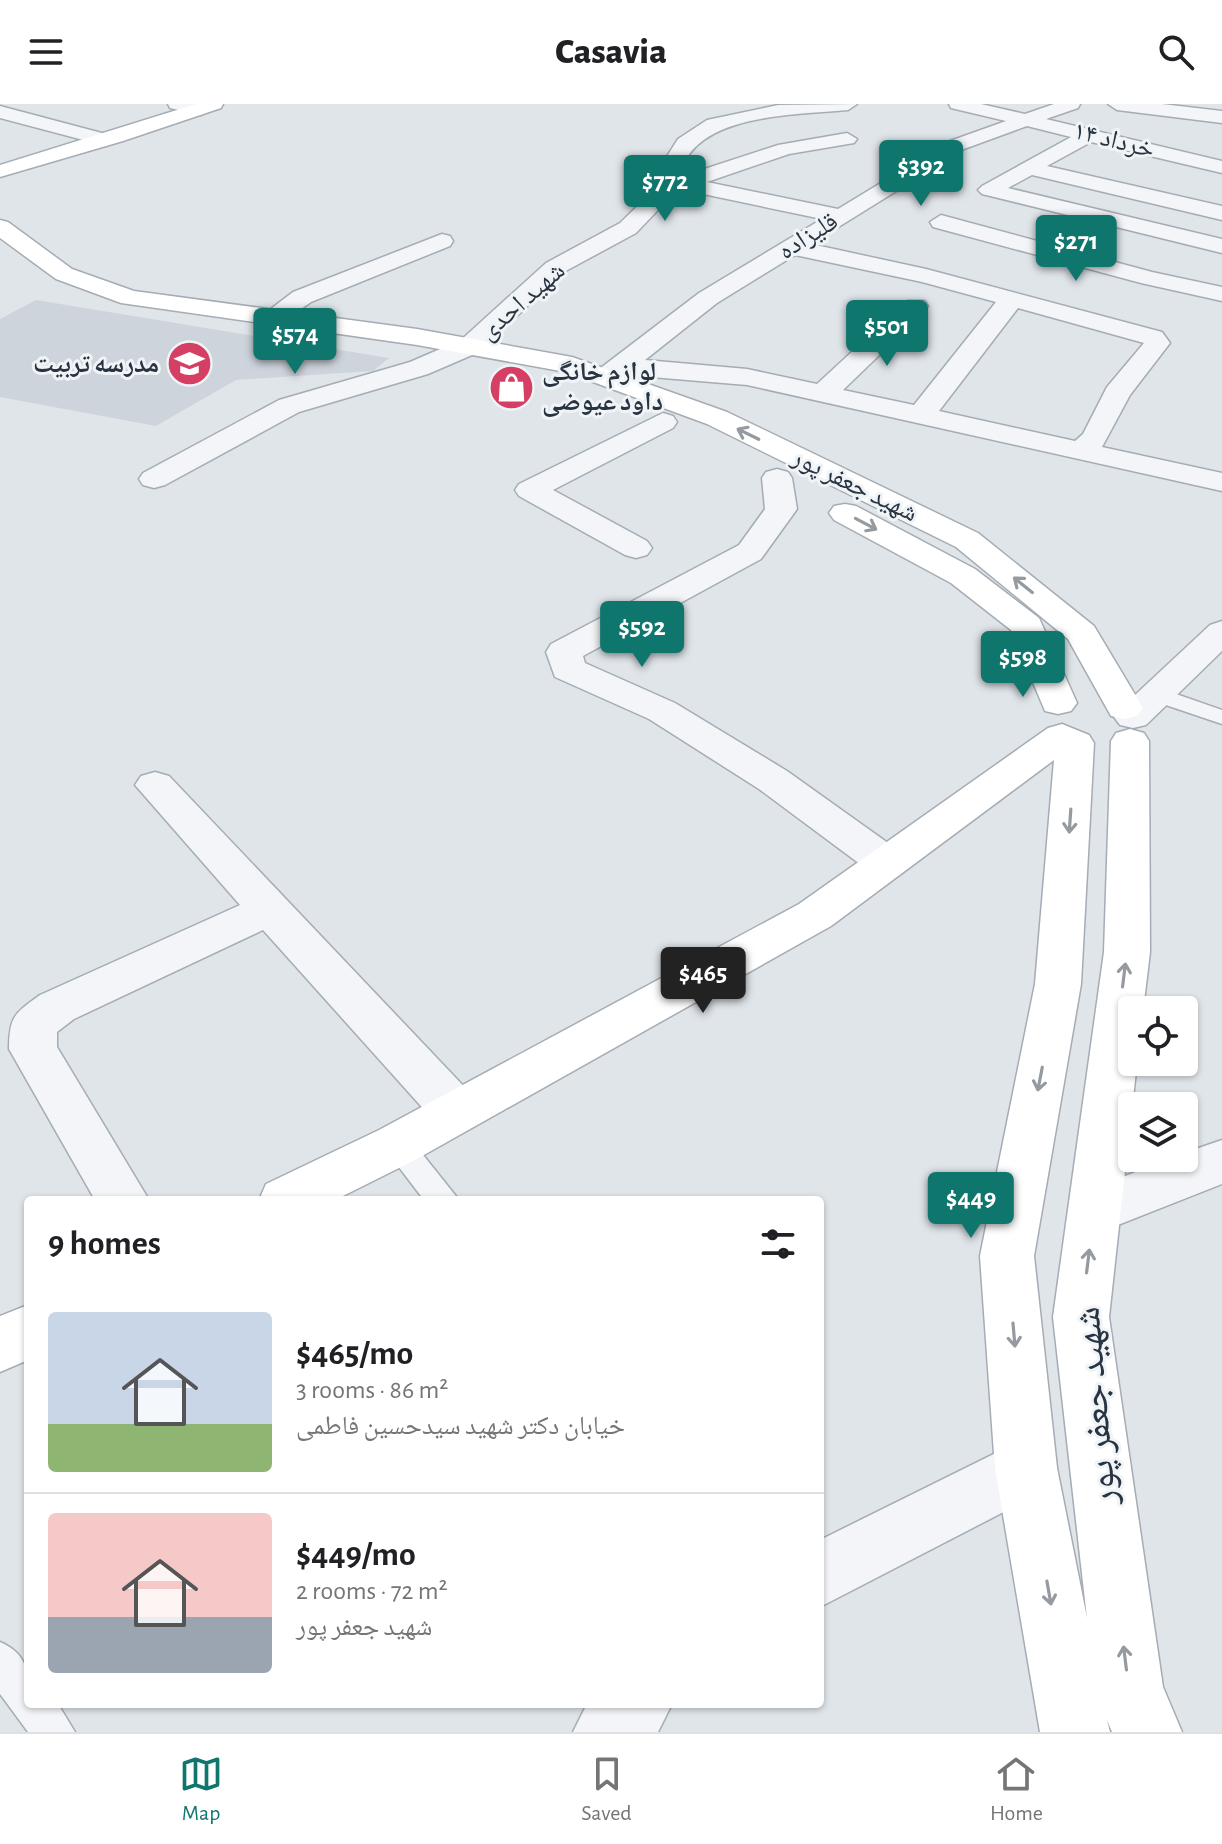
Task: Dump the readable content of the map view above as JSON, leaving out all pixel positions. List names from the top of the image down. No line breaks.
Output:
{"streets":{"street":["۱۴ خرداد","قلیزاده","شهید احدی","شهید جعفر پور"]},"crossings":[["۱۴ خرداد","قلیزاده"],["قلیزاده","شهید جعفر پور"],["شهید احدی","شهید جعفر پور"]],"places":{"school or university":["مدرسه تربیت"],"shop":["لوازم خانگی داود عیوضی"]},"page":{"header":"Casavia","price":["$392","$772","$271","$501","$574","$592","$598","$465","$449"],"heading":"9 homes","list":[{"name":"$465/mo","note":"3 rooms · 86 m² · خیابان دکتر شهید سیدحسین فاطمی"},{"name":"$449/mo","note":"2 rooms · 72 m² · شهید جعفر پور"}],"tabs":["Map","Saved","Home"]}}
